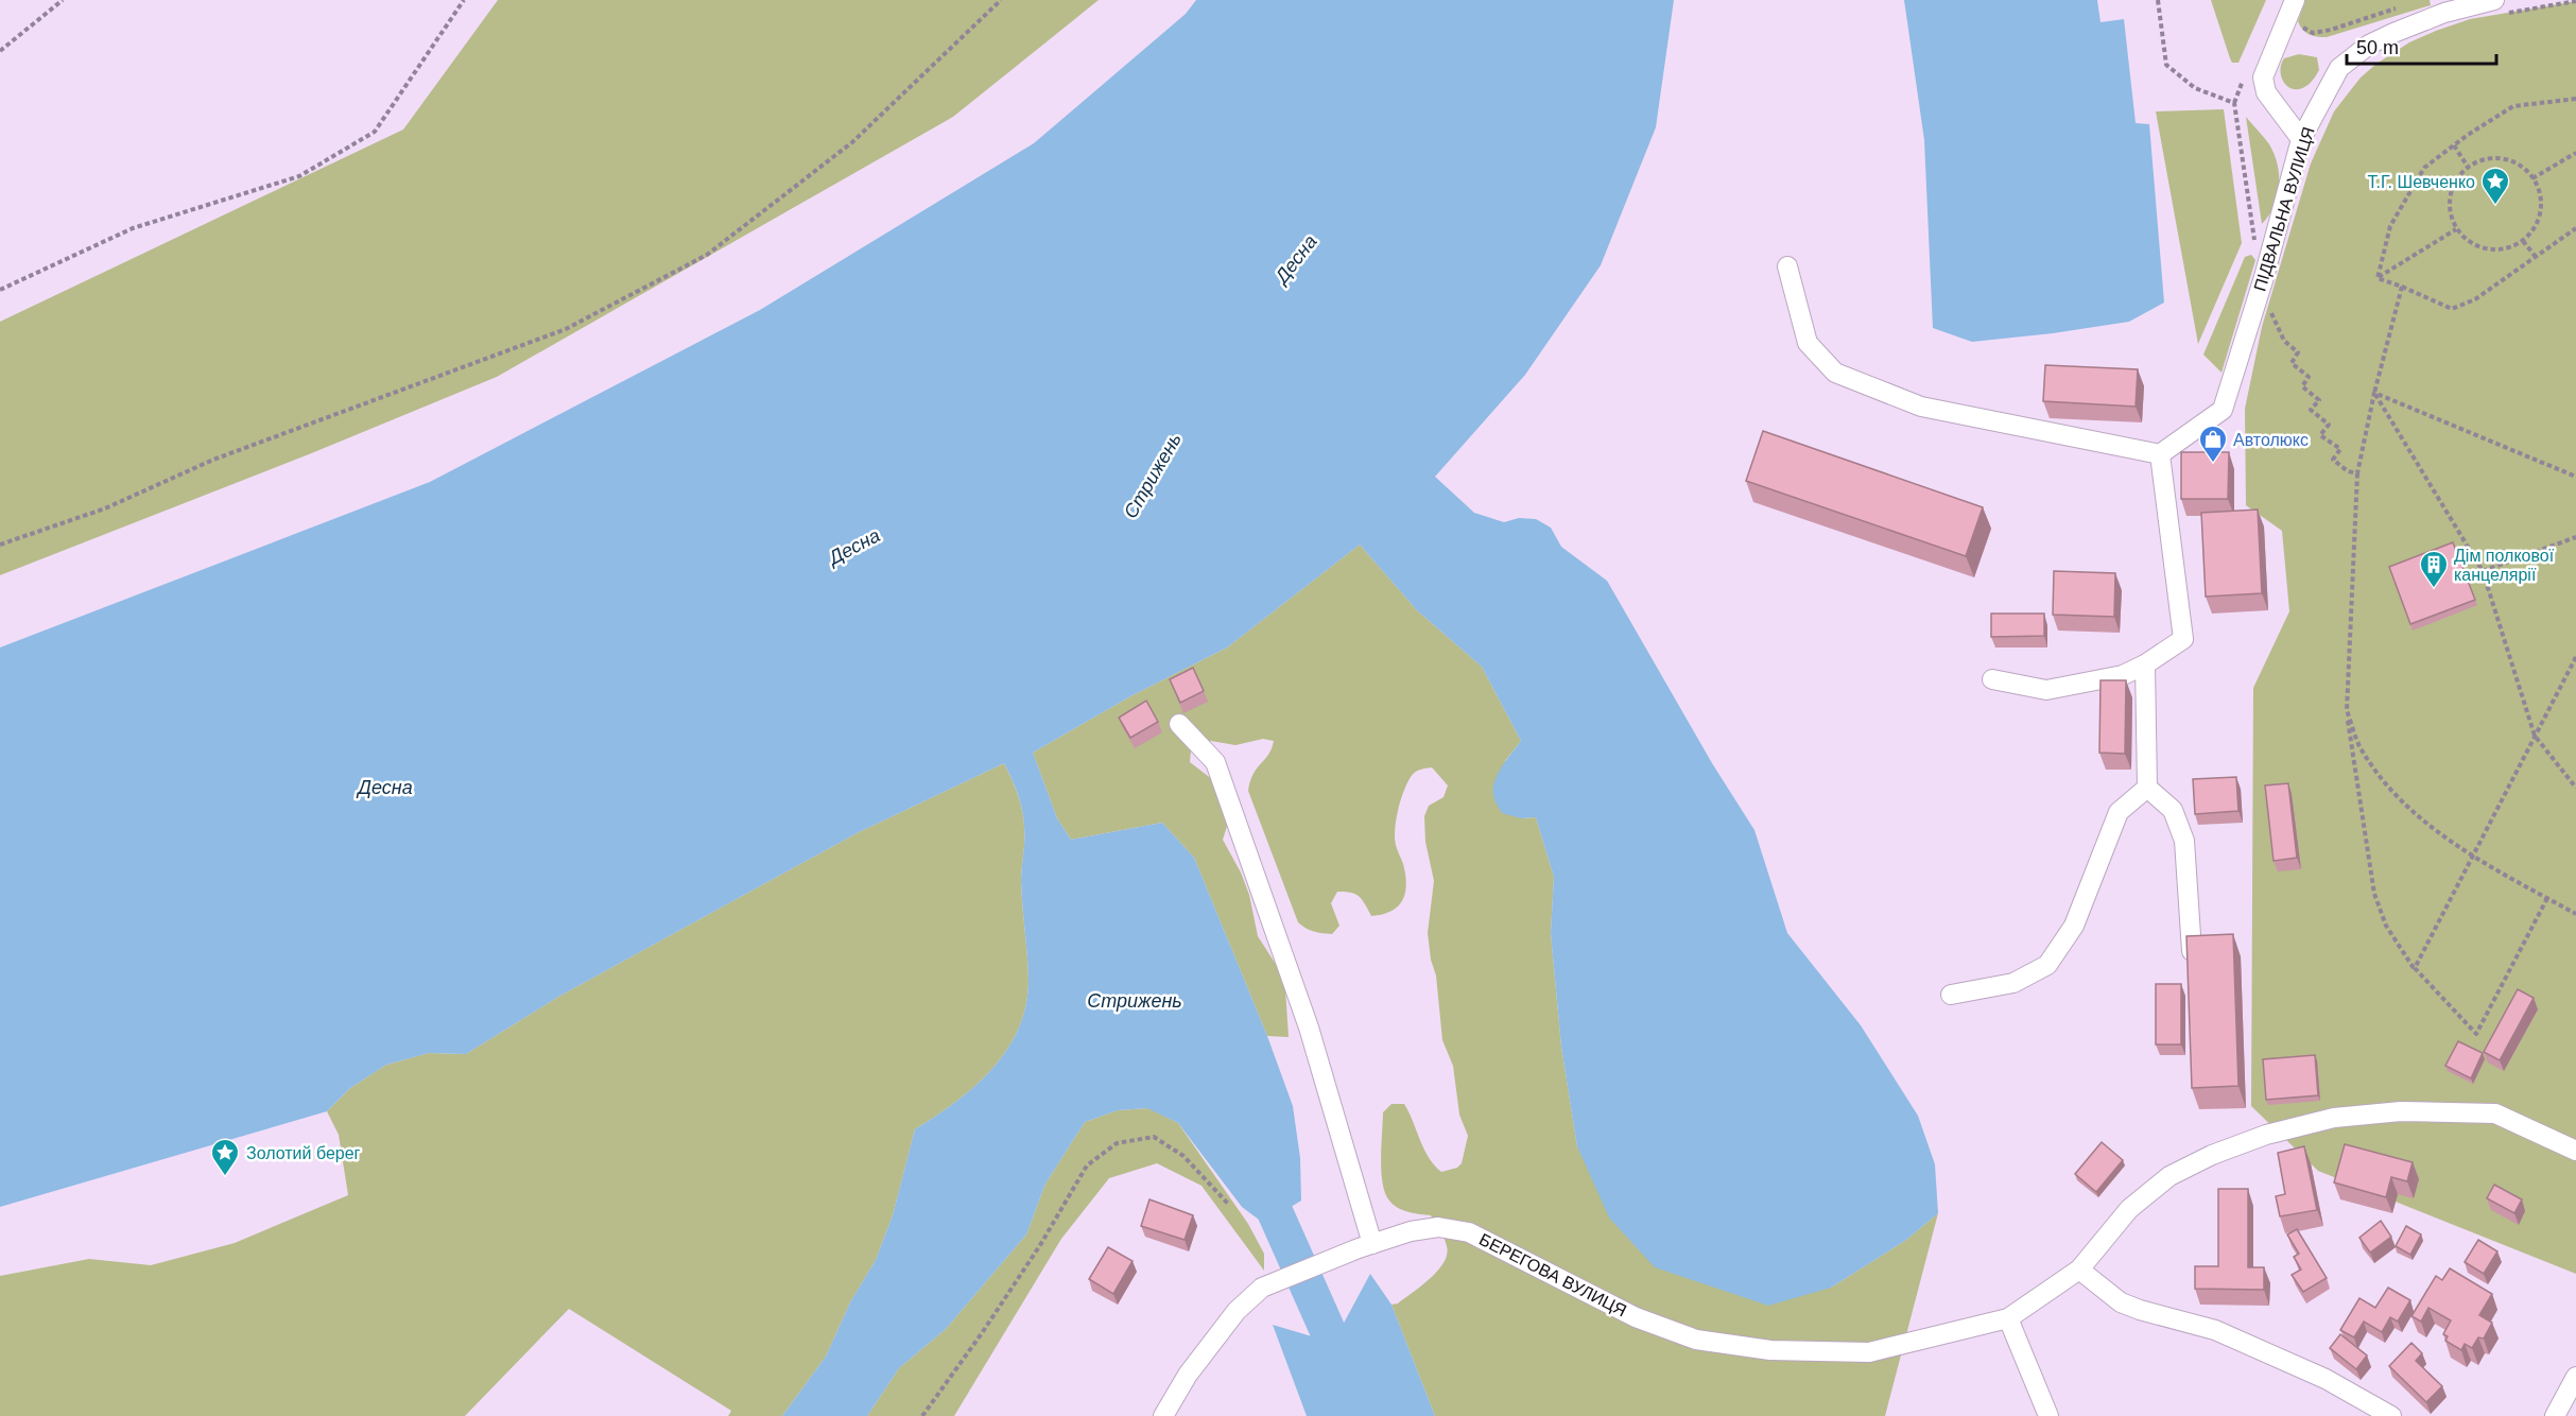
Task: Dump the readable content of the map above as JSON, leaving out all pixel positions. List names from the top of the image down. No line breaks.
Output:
{"streets":{"street":["ПІДВАЛЬНА ВУЛИЦЯ","БЕРЕГОВА ВУЛИЦЯ"]},"water":["Десна","Стрижень"],"places":{"place":["Т.Г. Шевченко","Золотий берег"],"shop":["Автолюкс"],"building":["Дім полкової канцелярії"]},"scale_bar":"50 m"}
